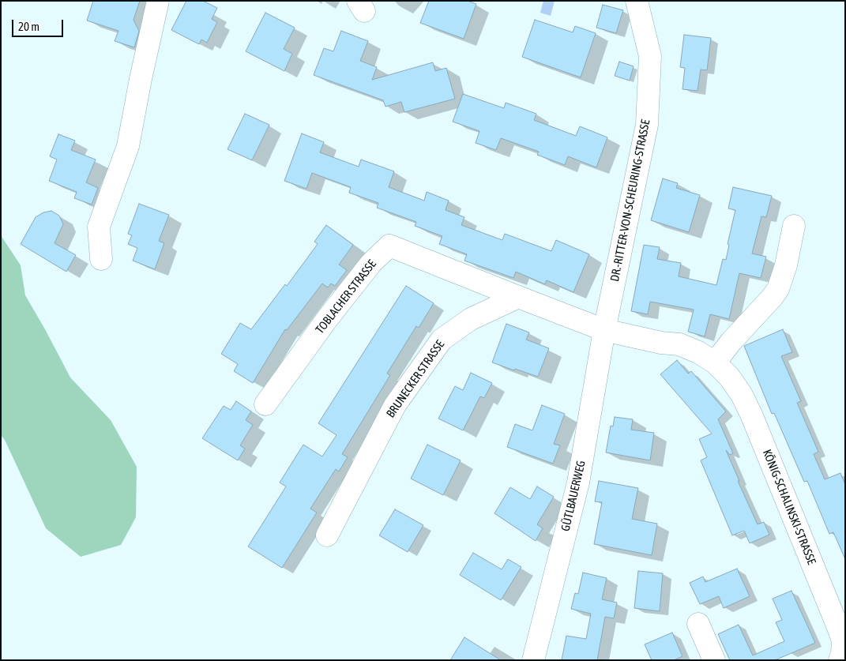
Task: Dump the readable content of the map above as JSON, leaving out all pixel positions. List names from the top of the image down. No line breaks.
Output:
{"streets":{"street":["DR.-RITTER-VON-SCHEURING-STRASSE","TOBLACHER STRASSE","BRUNECKER STRASSE","GÜTLBAUERWEG","KÖNIG-SCHALINSKI-STRASSE"]},"crossings":[["DR.-RITTER-VON-SCHEURING-STRASSE","GÜTLBAUERWEG"],["DR.-RITTER-VON-SCHEURING-STRASSE","KÖNIG-SCHALINSKI-STRASSE"],["TOBLACHER STRASSE","BRUNECKER STRASSE"],["GÜTLBAUERWEG","KÖNIG-SCHALINSKI-STRASSE"]],"scale_bar":"20 m"}
